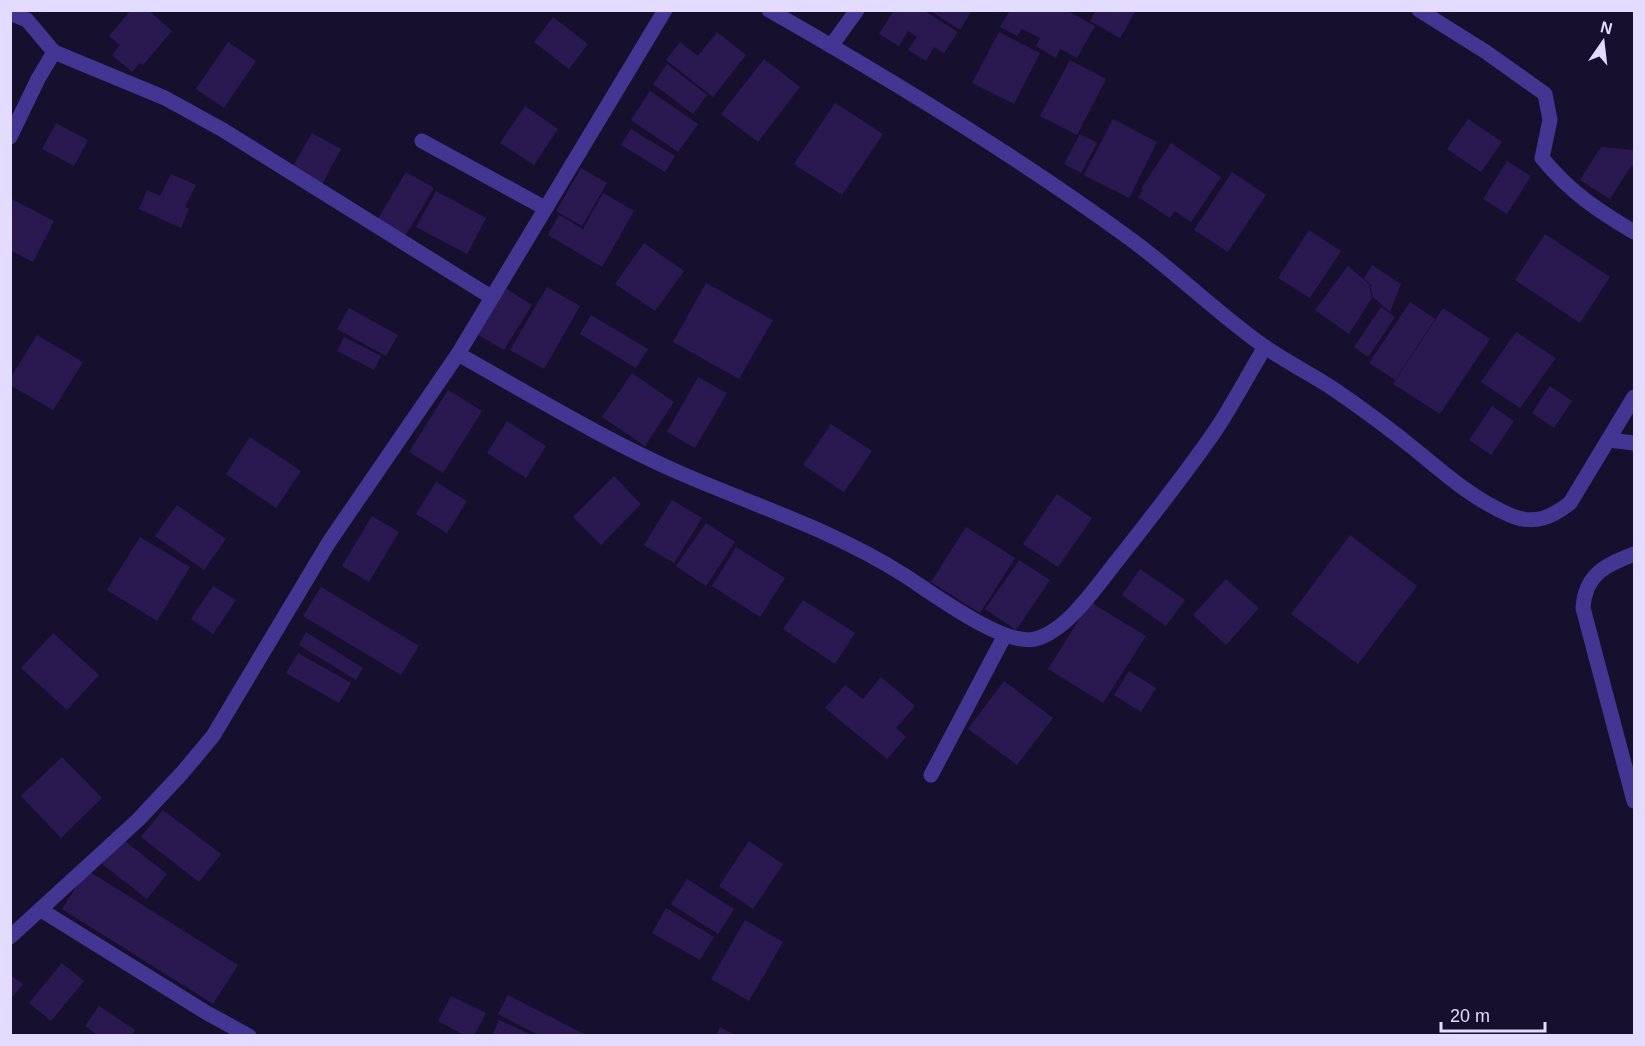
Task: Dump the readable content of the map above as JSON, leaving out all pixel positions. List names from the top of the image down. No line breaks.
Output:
{"scale_bar":"20 m","north":"top"}
